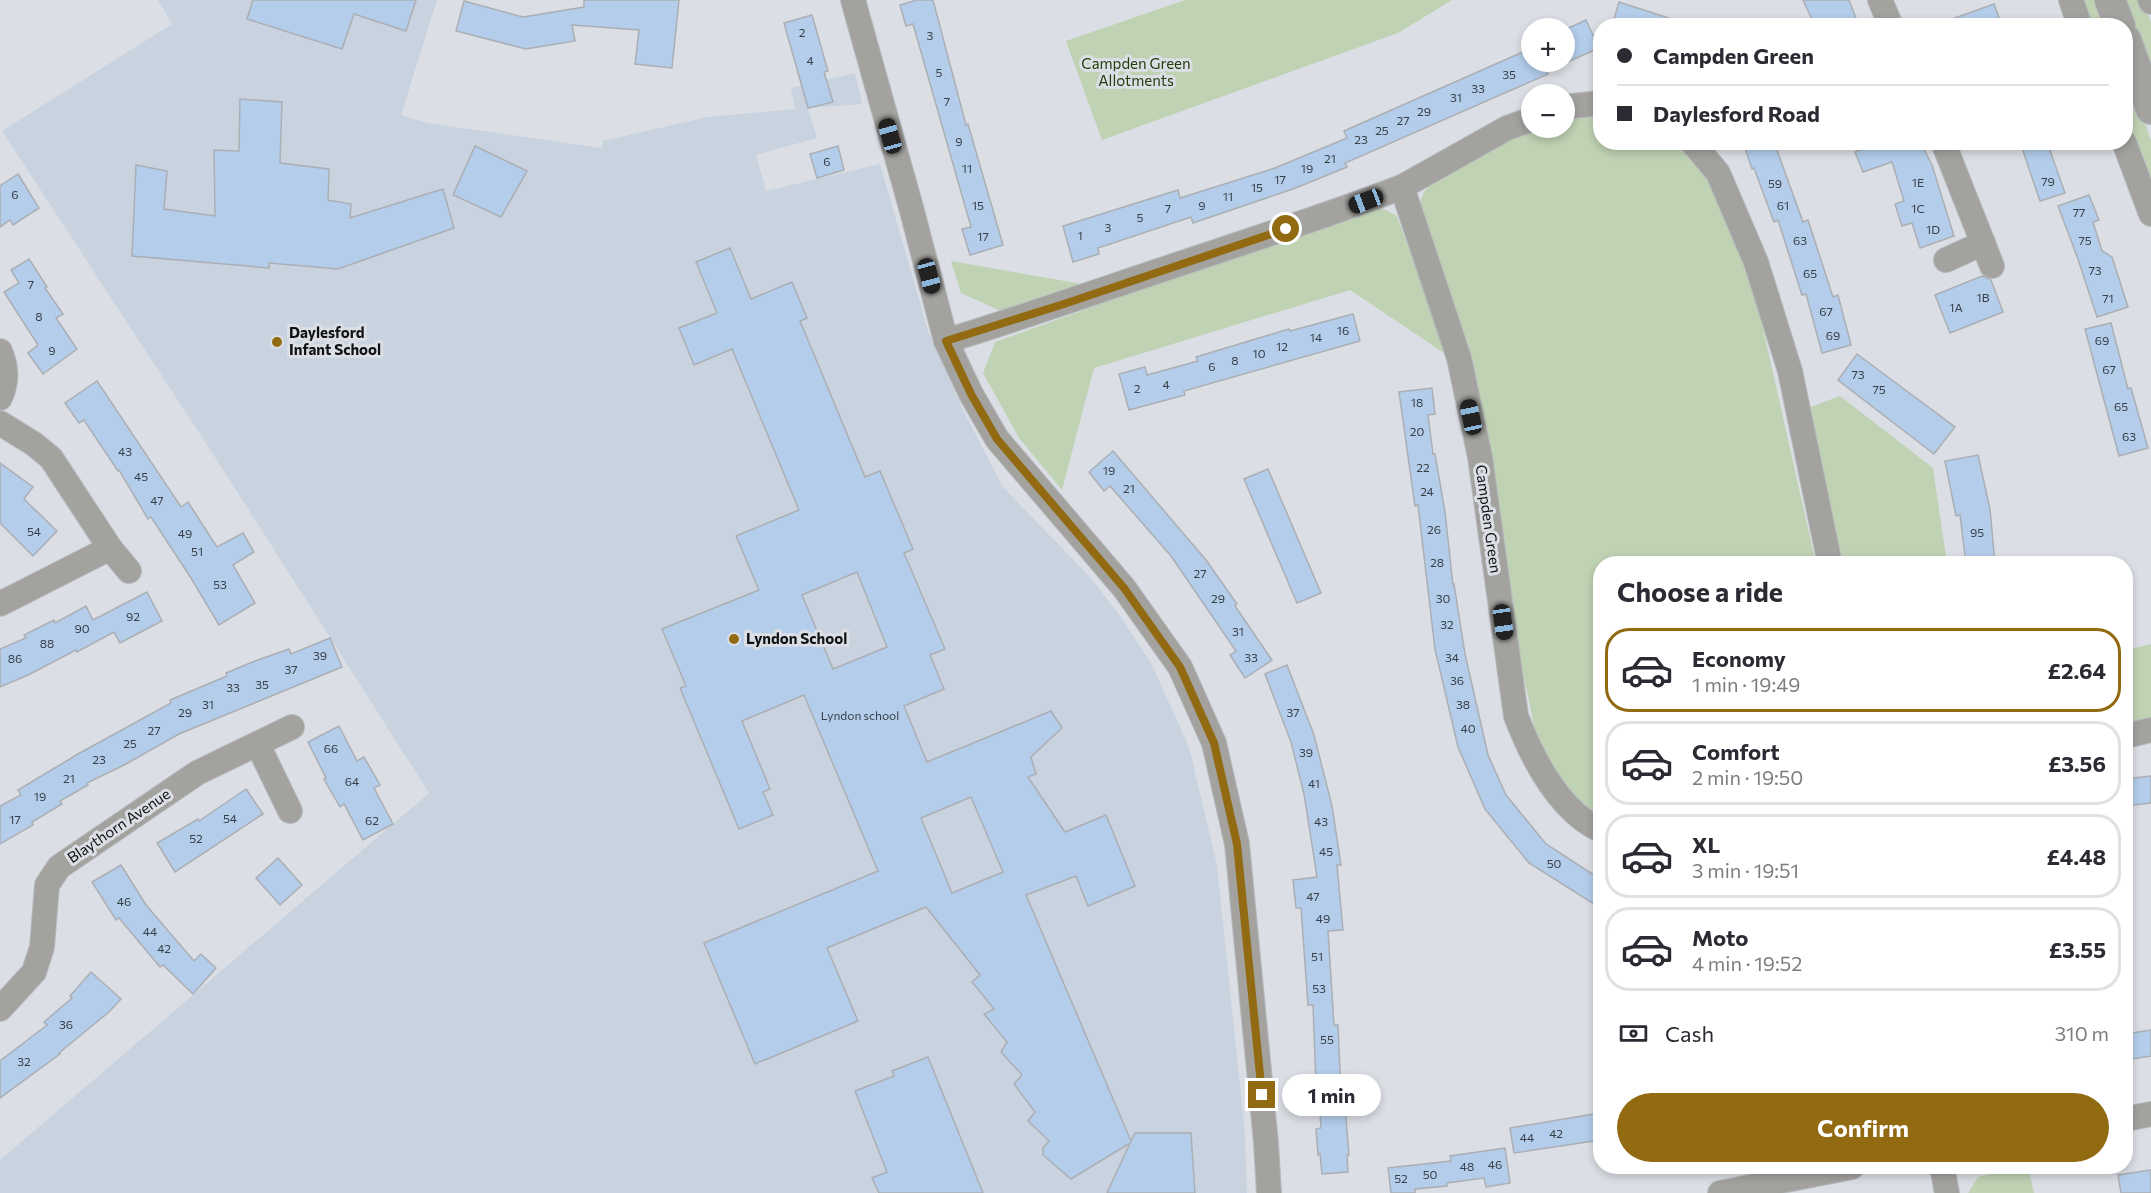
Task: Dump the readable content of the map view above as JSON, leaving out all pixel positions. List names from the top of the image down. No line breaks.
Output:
{"streets":{"street":["Campden Green","Blaythorn Avenue"]},"parks":["Campden Green Allotments"],"places":["Daylesford Infant School","Lyndon School"],"house_numbers":["2","3","4","5","35","33","31","7","29","27","25","23","9","21","6","11","19","17","79","1E","59","15","6","11","15","9","61","7","1C","77","5","3","1D","1","17","63","75","73","65","7","1B","71","1A","67","8","16","69","14","69","12","9","10","8","6","67","73","4","2","75","18","65","20","63","43","22","19","45","21","24","47","26","54","95","49","51","28","27","53","29","30","92","32","90","31","88","39","33","34","86","37","36","35","33","31","38","29","37","Lyndon school","40","27","25","66","39","23","21","64","41","19","54","17","62","43","52","45","50","47","46","49","44","42","51","53","36","55","32","42","44","46","48","50","52"],"page":{"map_buttons":["+","−"],"banner":["Campden Green","Daylesford Road"],"heading":"Choose a ride","list":[{"name":"Economy","note":"1 min · 19:49","value":"£2.64"},{"name":"Comfort","note":"2 min · 19:50","value":"£3.56"},{"name":"XL","note":"3 min · 19:51","value":"£4.48"},{"name":"Moto","note":"4 min · 19:52","value":"£3.55"}],"pay":["Cash","310 m"],"bubble":"1 min","buttons":"Confirm"}}
